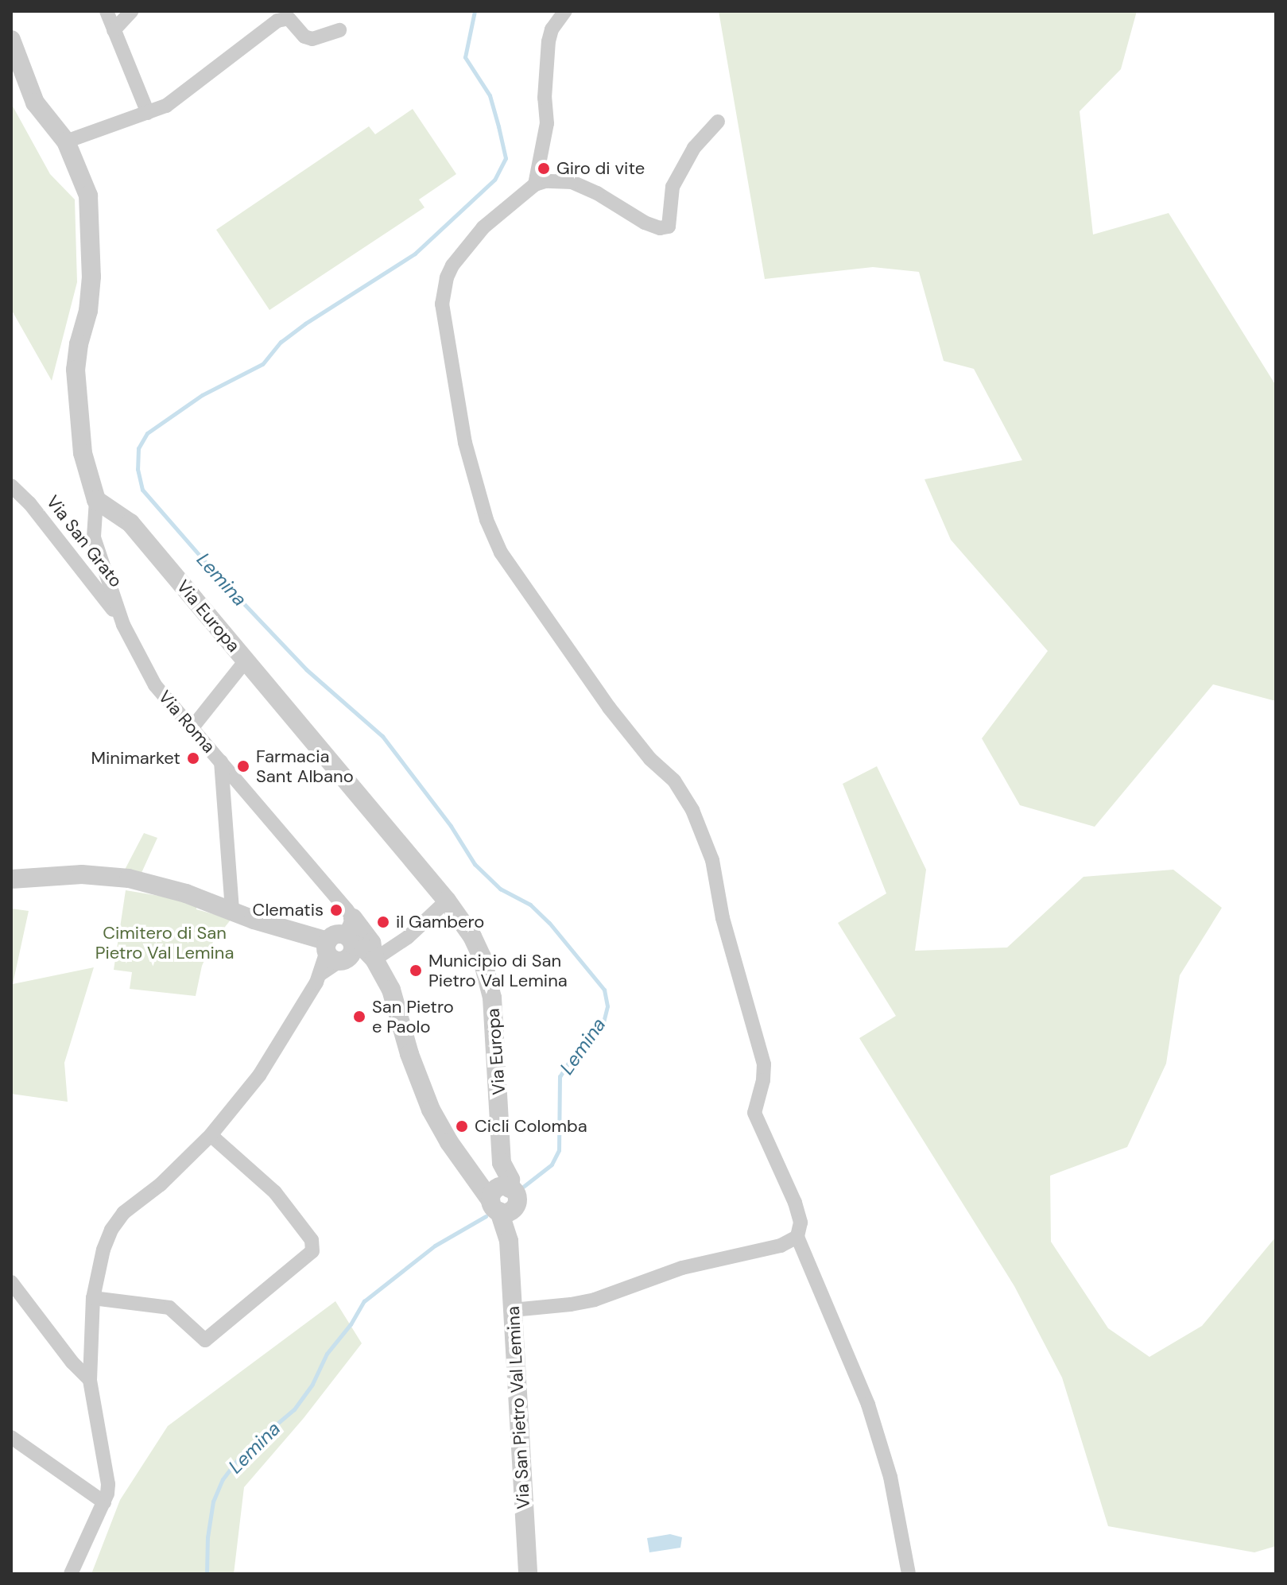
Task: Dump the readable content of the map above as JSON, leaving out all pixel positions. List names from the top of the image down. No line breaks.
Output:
{"streets":{"street":["Via San Grato","Via Europa","Via Roma","Via San Pietro Val Lemina"]},"crossings":[["Via San Grato","Via Roma"],["Via Europa","Via Roma"],["Via Europa","Via San Pietro Val Lemina"]],"water":["Lemina"],"parks":["Cimitero di San Pietro Val Lemina"],"places":["Giro di vite","Minimarket","Farmacia Sant Albano","Clematis","il Gambero","Municipio di San Pietro Val Lemina","San Pietro e Paolo","Cicli Colomba"]}
